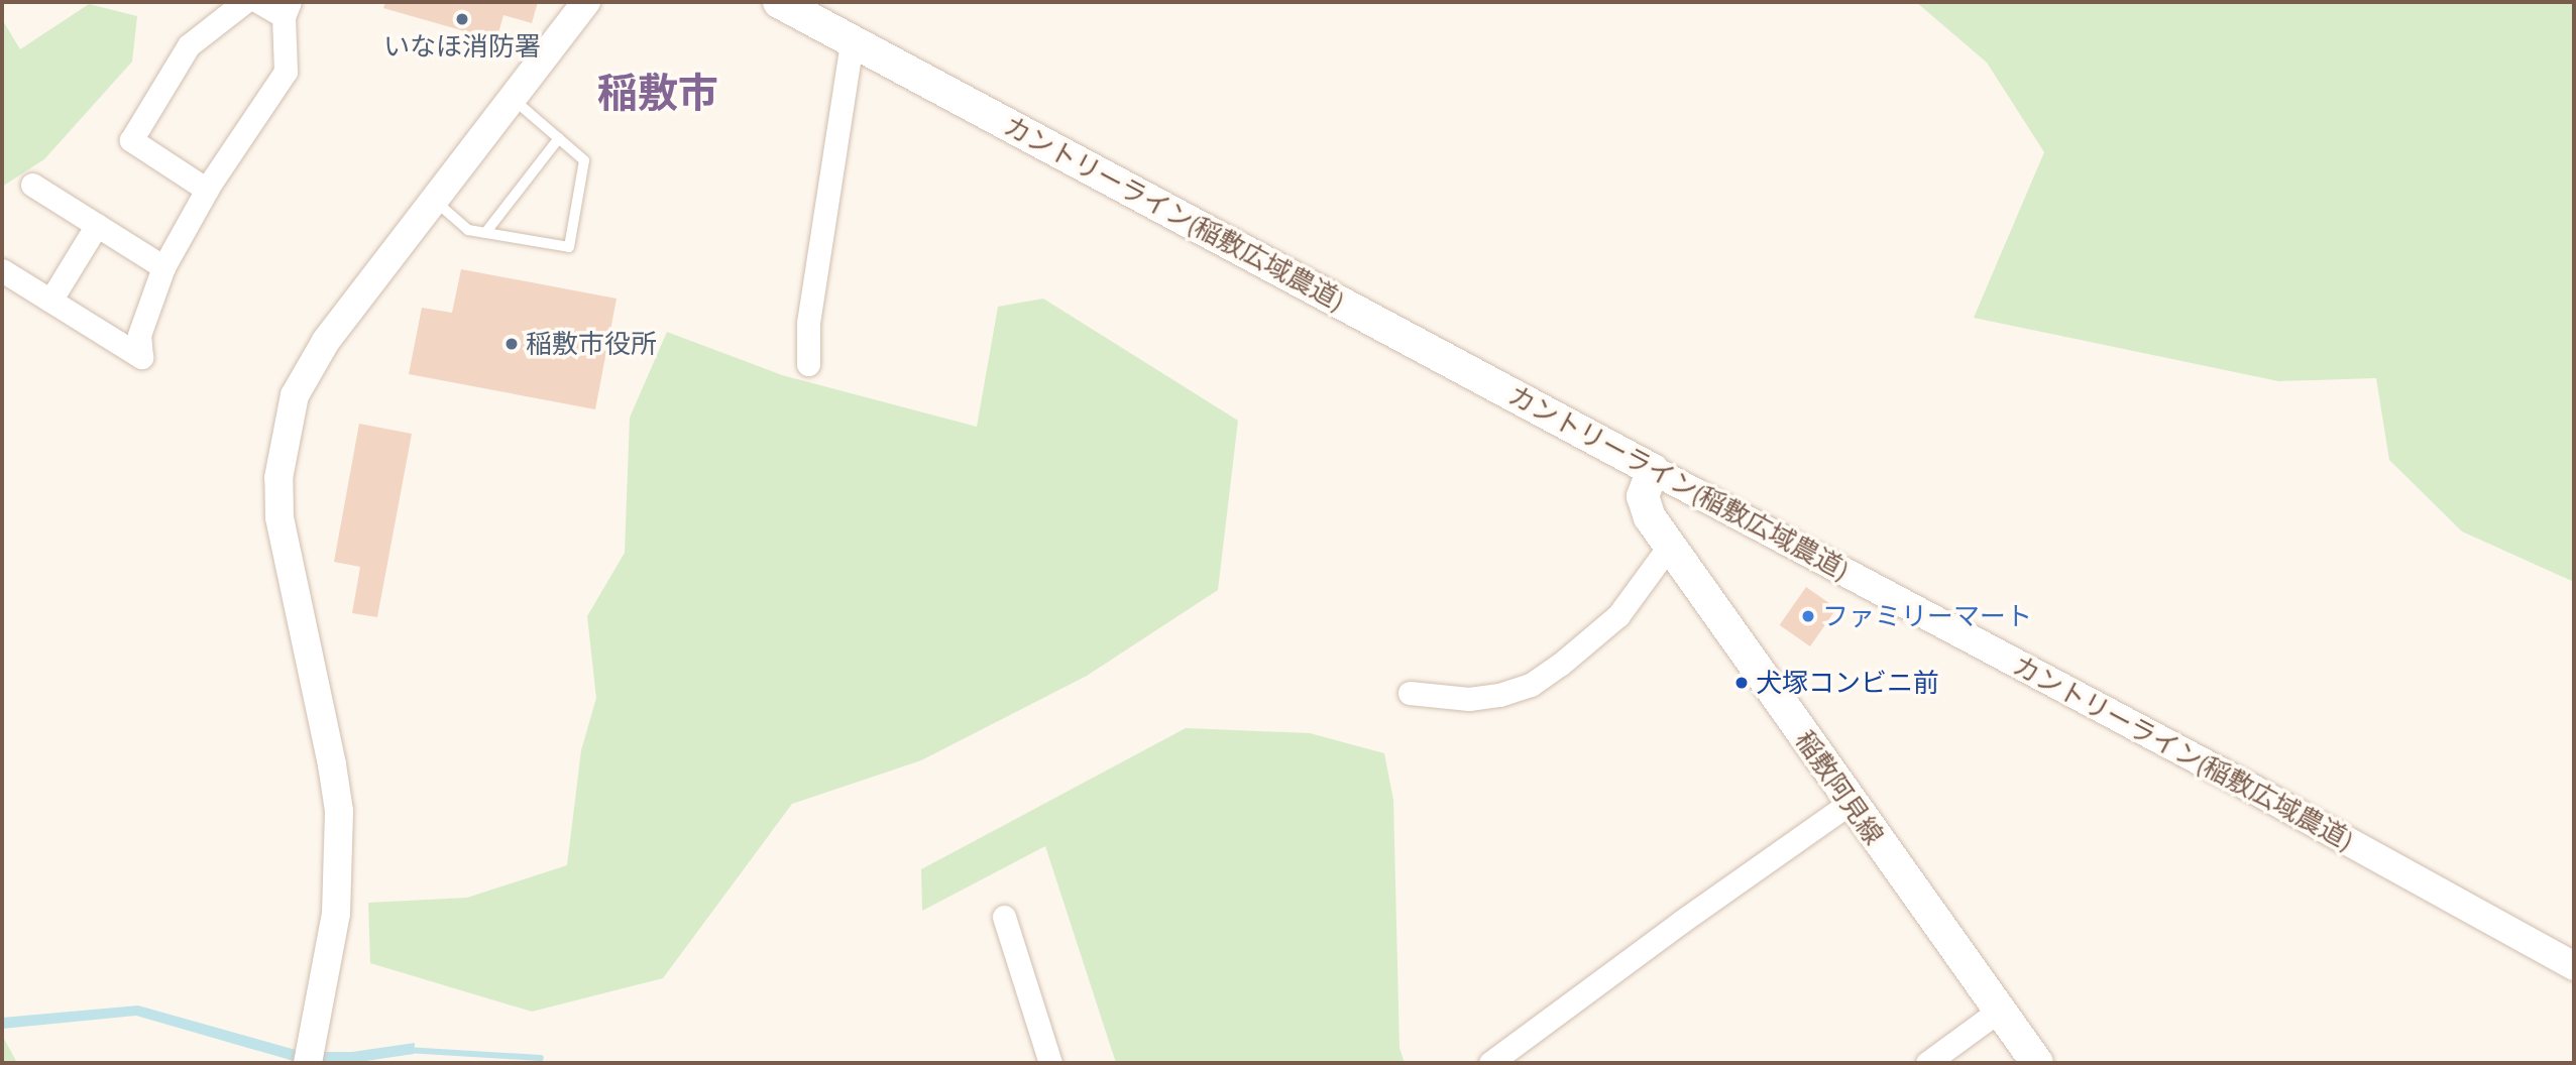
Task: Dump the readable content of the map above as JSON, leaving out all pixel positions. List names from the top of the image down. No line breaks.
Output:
{"streets":{"main road":["カントリーライン(稲敷広域農道)","稲敷阿見線"]},"crossings":[["カントリーライン(稲敷広域農道)","稲敷阿見線"]],"districts":["稲敷市"],"places":["いなほ消防署","稲敷市役所","ファミリーマート","犬塚コンビニ前"]}
